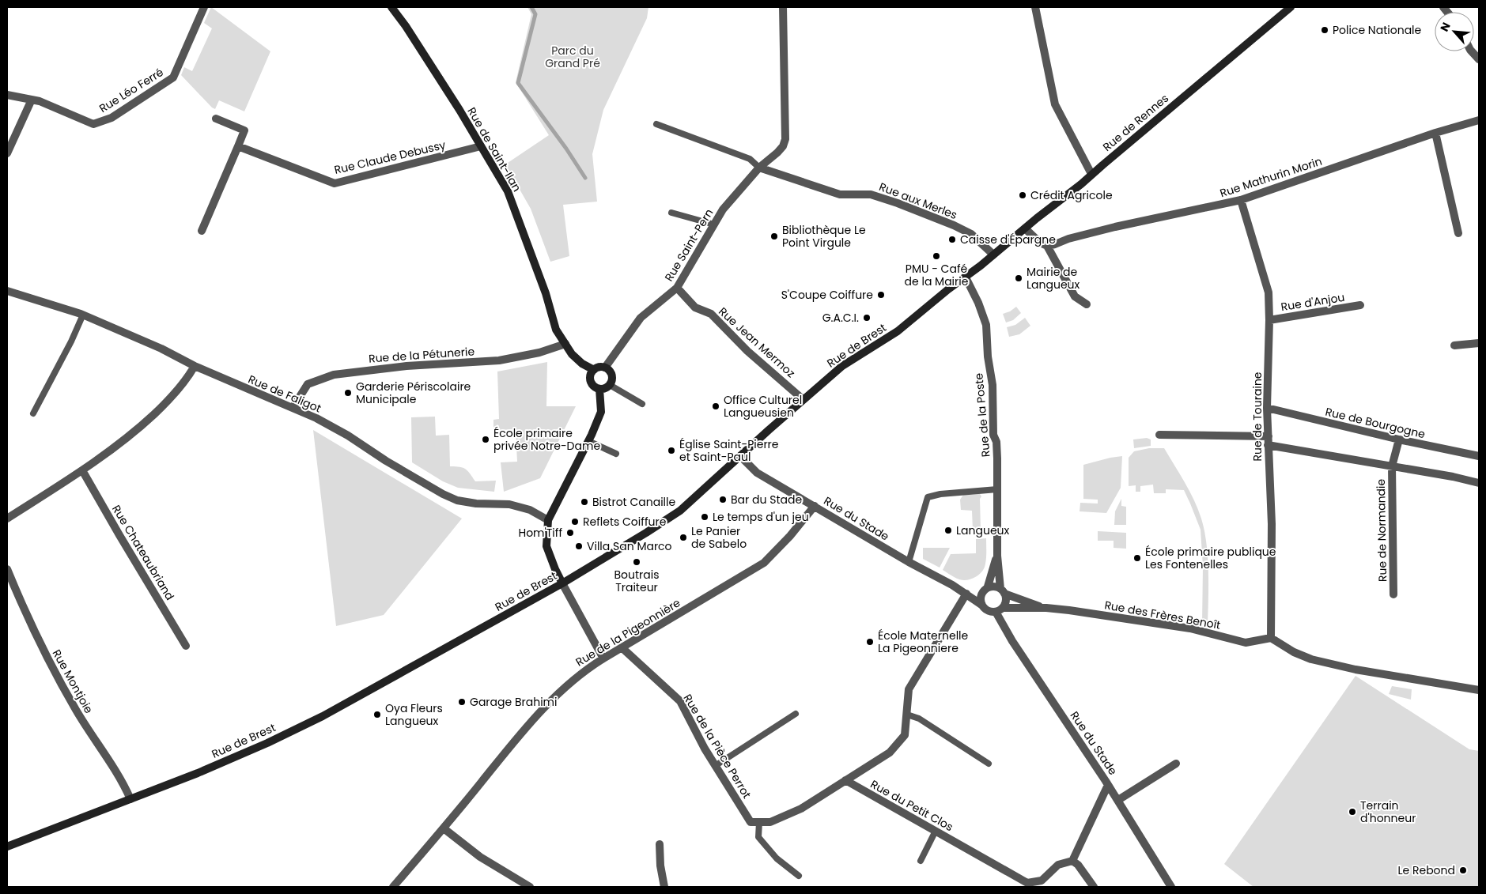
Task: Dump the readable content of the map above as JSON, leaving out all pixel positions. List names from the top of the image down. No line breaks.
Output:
{"streets":{"main road":["Rue de Rennes","Rue de Saint-Ilan","Rue de Brest"],"street":["Rue Léo Ferré","Rue Claude Debussy","Rue Mathurin Morin","Rue aux Merles","Rue Saint-Pern","Rue d'Anjou","Rue Jean Mermoz","Rue de la Pétunerie","Rue de Faligot","Rue de la Poste","Rue de Touraine","Rue de Bourgogne","Rue du Stade","Rue de Normandie","Rue Chateaubriand","Rue des Frères Benoît","Rue de la Pigeonnière","Rue Montjoie","Rue de la Pièce Perrot","Rue du Petit Clos"]},"crossings":[["Rue de Rennes","Rue aux Merles"],["Rue de Rennes","Rue de Brest"],["Rue de Saint-Ilan","Rue Claude Debussy"],["Rue de Saint-Ilan","Rue Saint-Pern"],["Rue de Saint-Ilan","Rue de la Pétunerie"],["Rue Mathurin Morin","Rue de Touraine"],["Rue aux Merles","Rue Saint-Pern"],["Rue aux Merles","Rue de Brest"],["Rue Saint-Pern","Rue Jean Mermoz"],["Rue d'Anjou","Rue de Touraine"],["Rue Jean Mermoz","Rue de Brest"],["Rue de Brest","Rue de la Poste"],["Rue de Brest","Rue du Stade"],["Rue de Brest","Rue Montjoie"],["Rue de la Pétunerie","Rue de Faligot"],["Rue de la Poste","Rue du Stade"],["Rue de la Poste","Rue des Frères Benoît"],["Rue de Touraine","Rue de Bourgogne"],["Rue de Touraine","Rue des Frères Benoît"],["Rue de Bourgogne","Rue de Normandie"],["Rue du Stade","Rue des Frères Benoît"],["Rue du Stade","Rue de la Pigeonnière"],["Rue de la Pigeonnière","Rue de la Pièce Perrot"]],"parks":["Parc du Grand Pré"],"places":["Police Nationale","Crédit Agricole","Bibliothèque Le Point Virgule","Caisse d'Épargne","PMU - Café de la Mairie","Mairie de Langueux","S'Coupe Coiffure","G.A.C.I.","Garderie Périscolaire Municipale","Office Culturel Langueusien","École primaire privée Notre-Dame","Église Saint-Pierre et Saint-Paul","Bar du Stade","Bistrot Canaille","Le temps d'un jeu","Reflets Coiffure","Langueux","Hom'Tiff","Le Panier de Sabelo","Villa San Marco","École primaire publique Les Fontenelles","Boutrais Traiteur","École Maternelle La Pigeonniere","Garage Brahimi","Oya Fleurs Langueux","Terrain d'honneur","Le Rebond"],"north":"top left"}
